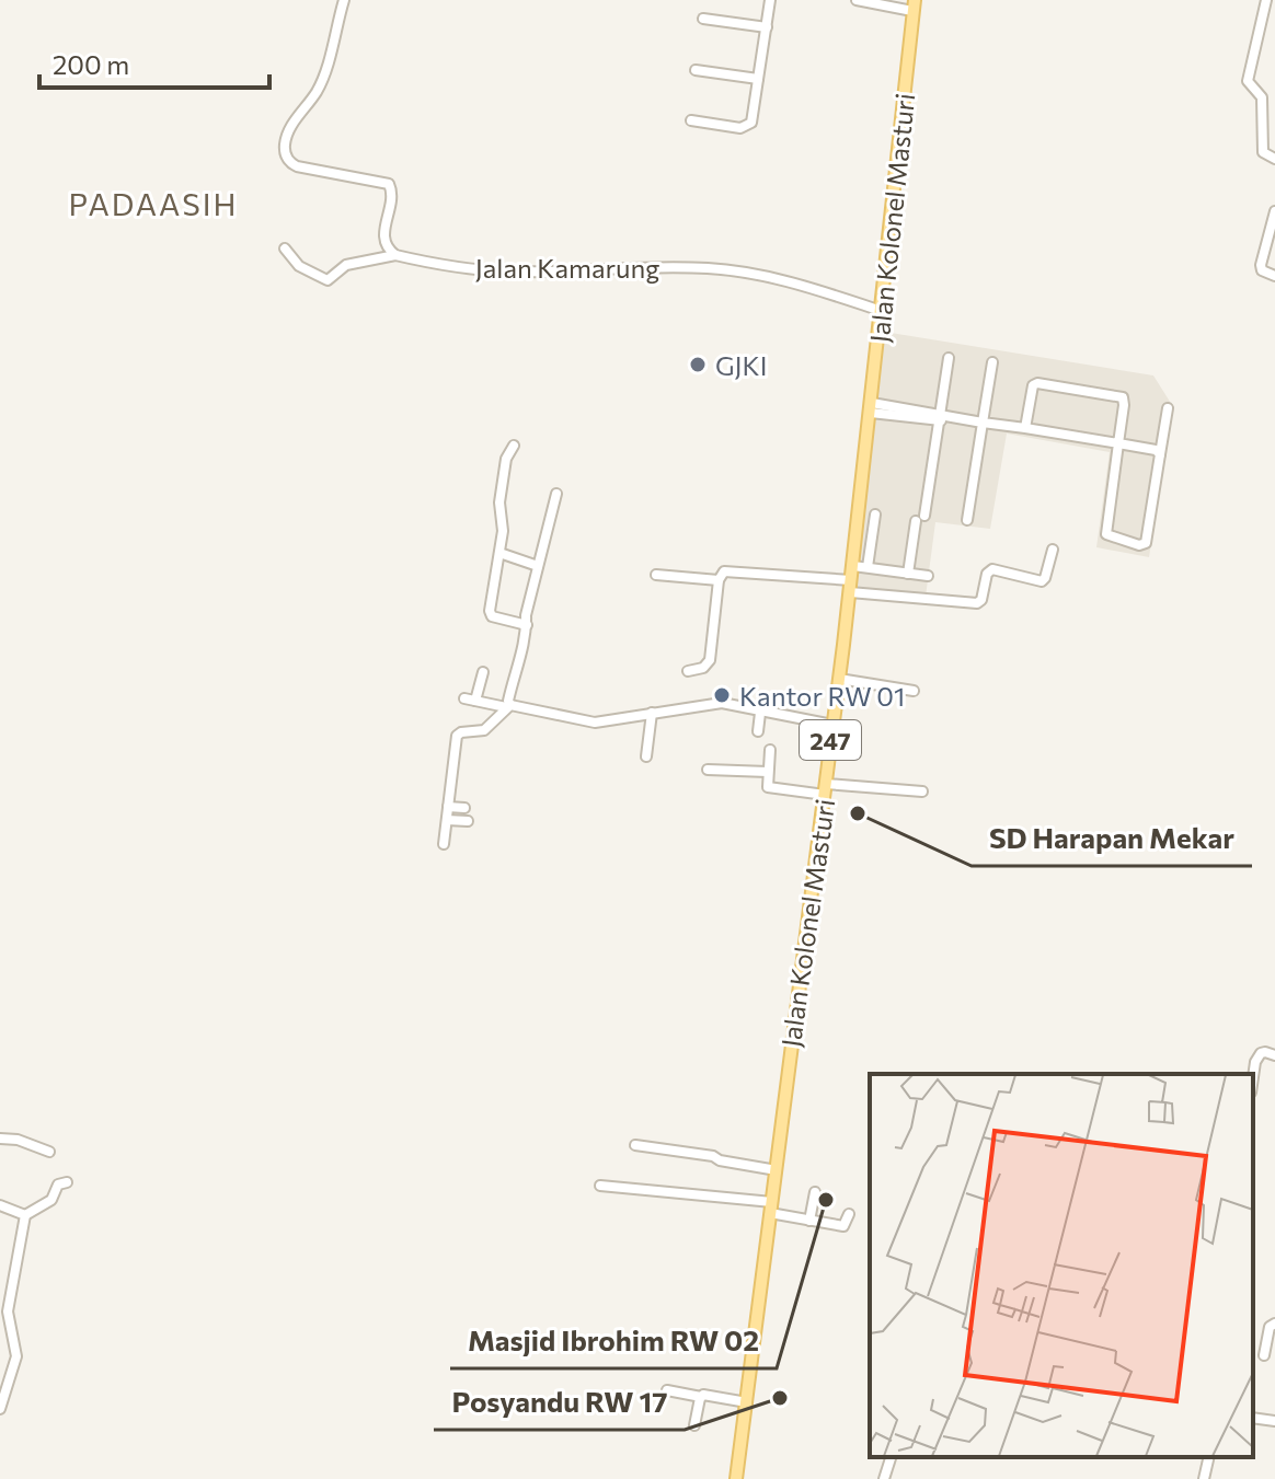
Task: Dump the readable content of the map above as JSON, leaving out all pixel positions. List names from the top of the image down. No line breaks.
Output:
{"streets":{"main road":["Jalan Kolonel Masturi","247"],"street":["Jalan Kamarung"]},"crossings":[["Jalan Kolonel Masturi","Jalan Kamarung"]],"districts":["PADAASIH"],"places":["GJKI","Kantor RW 01","SD Harapan Mekar","Masjid Ibrohim RW 02","Posyandu RW 17"],"scale_bar":"200 m"}
